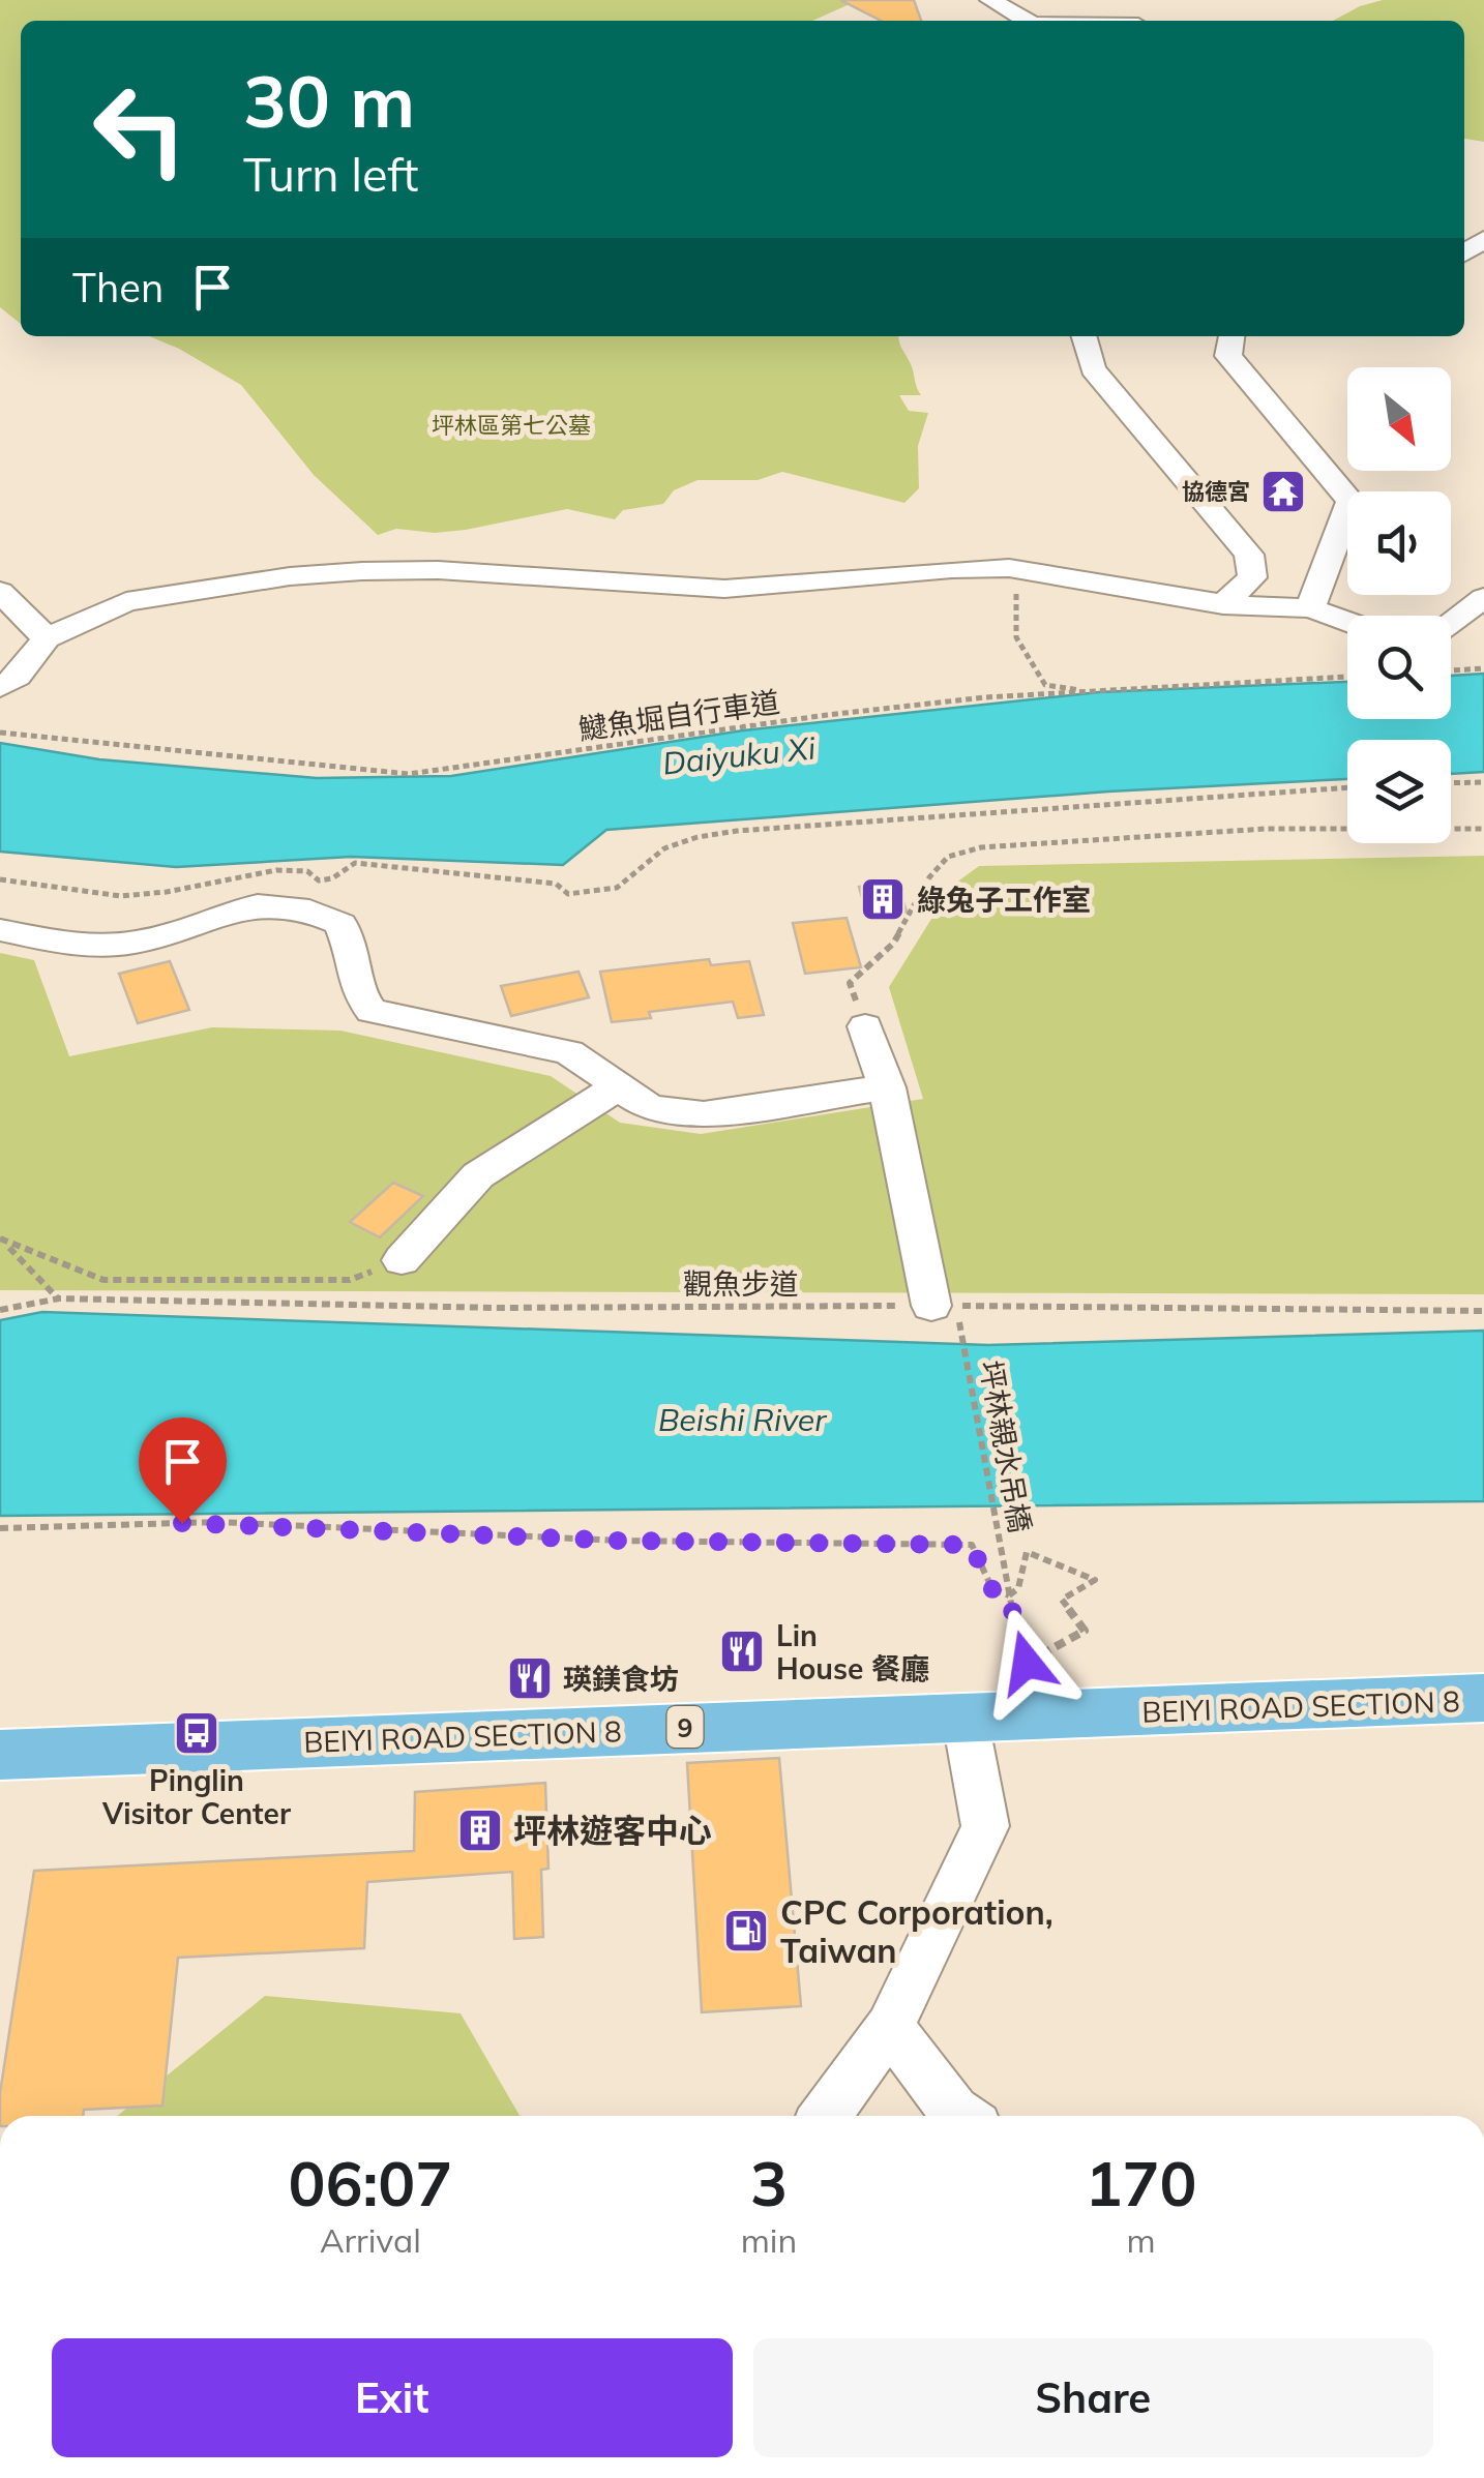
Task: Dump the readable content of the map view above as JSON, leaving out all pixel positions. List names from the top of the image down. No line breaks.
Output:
{"streets":{"main road":["BEIYI ROAD SECTION 8","9"],"path":["𩻸魚堀自行車道","觀魚步道","坪林親水吊橋"]},"crossings":[["觀魚步道","坪林親水吊橋"],["坪林親水吊橋","BEIYI ROAD SECTION 8"]],"water":["Daiyuku Xi","Beishi River"],"parks":["坪林區第七公墓"],"places":{"temple":["協德宮"],"building":["綠兔子工作室","坪林遊客中心"],"restaurant":["Lin House 餐廳","瑛鎂食坊"],"bus stop":["Pinglin Visitor Center"],"fuel station":["CPC Corporation, Taiwan"]},"north":"bottom right","page":{"turn":["30 m","Turn left"],"then":"Then","eta":["06:07","Arrival","3","min","170","m"],"buttons":["Exit","Share"]}}
